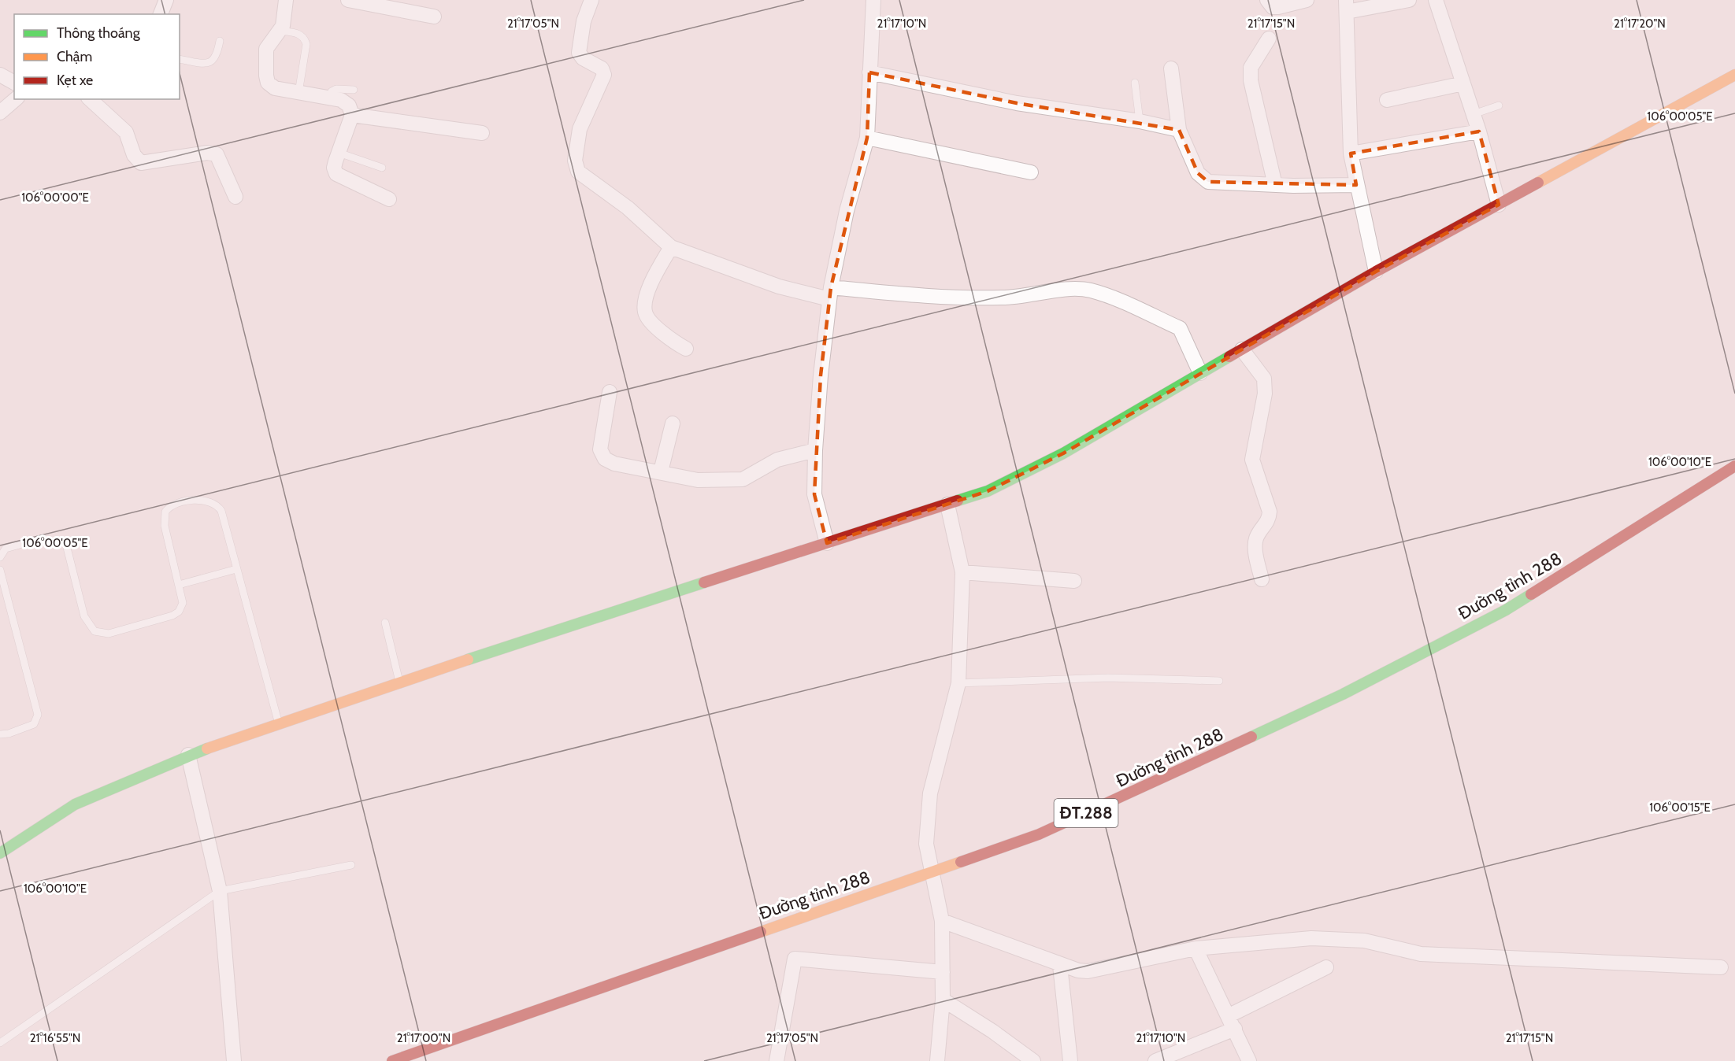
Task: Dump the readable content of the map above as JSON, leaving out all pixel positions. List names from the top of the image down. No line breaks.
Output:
{"streets":{"street":["Đường tỉnh 288","ĐT.288"]},"legend":["Thông thoáng","Chậm","Kẹt xe"],"coordinates":["21°17'20\"N","21°17'05\"N","21°17'10\"N","21°17'15\"N","106°00'05\"E","106°00'00\"E","106°00'10\"E","106°00'15\"E","21°16'55\"N","21°17'00\"N"]}
